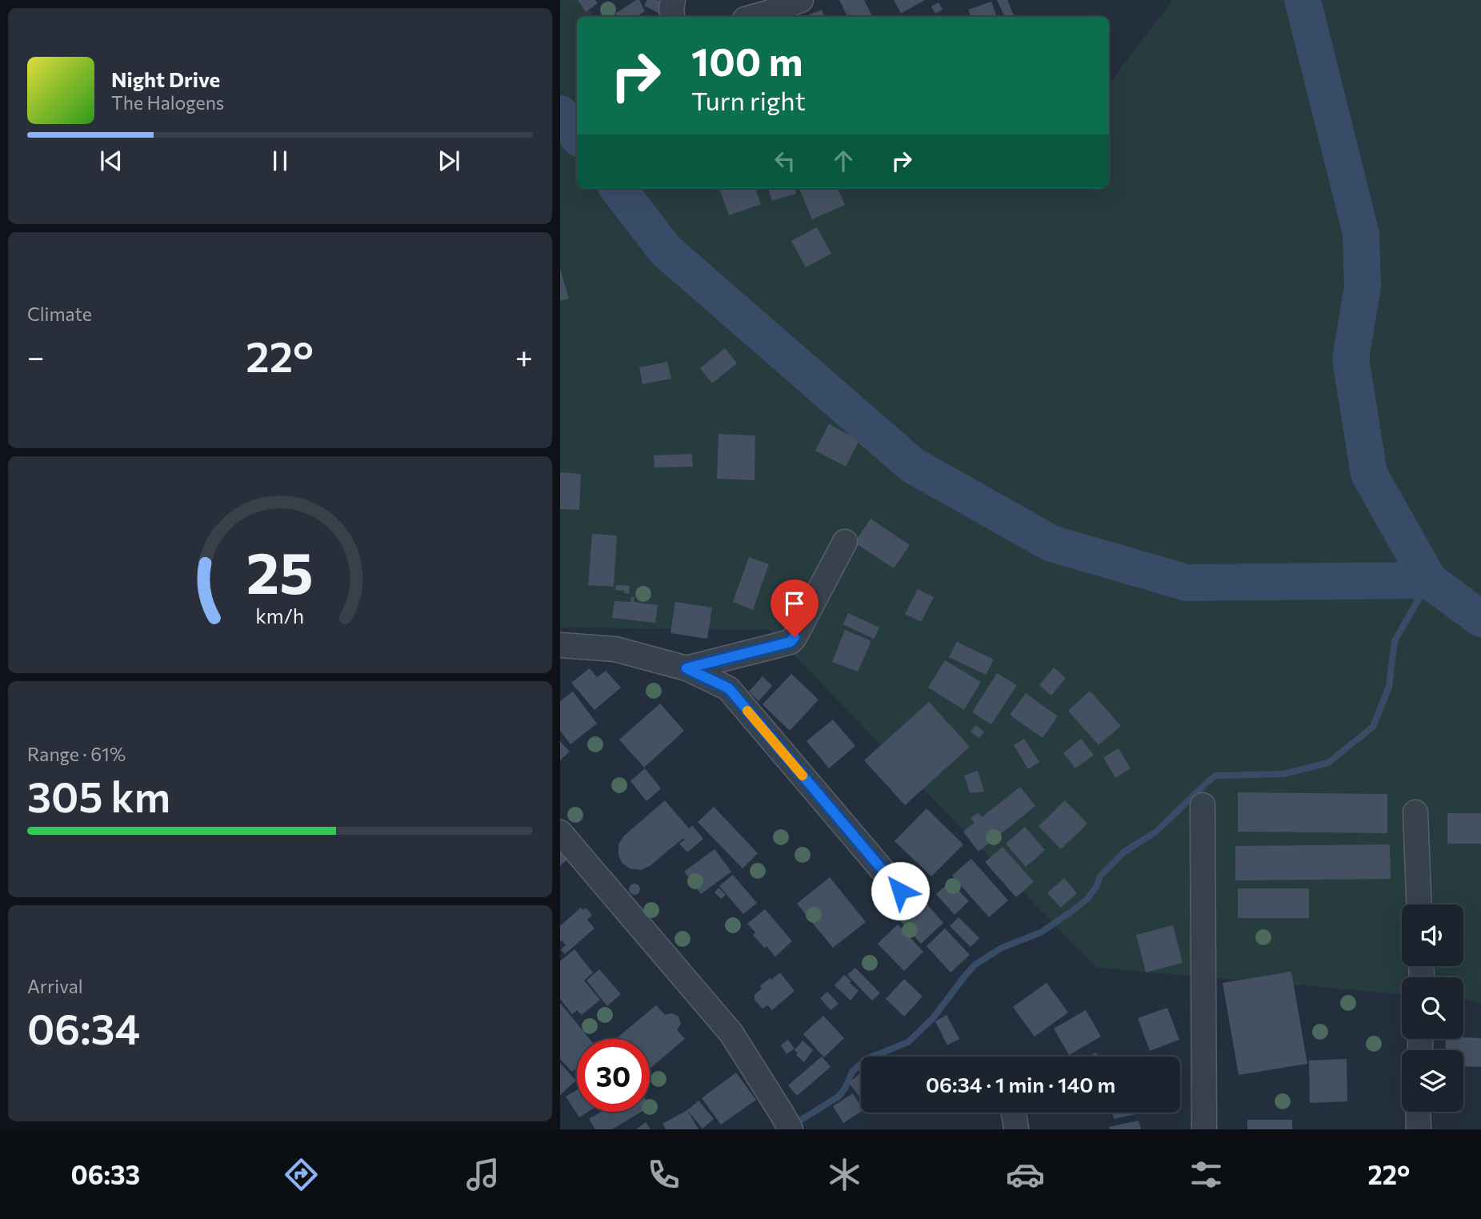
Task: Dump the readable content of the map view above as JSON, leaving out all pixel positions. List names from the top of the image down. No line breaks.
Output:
{"page":{"turn":["100 m","Turn right"],"song":["Night Drive","The Halogens"],"tile":["Climate",["Range · 61%","305 km"],["Arrival","06:34"]],"heat":["−","22°","+"],"limit":"30","trip":"06:34 · 1 min · 140 m","tabs":["06:33","22°"],"gauge":["25","km/h"]}}
